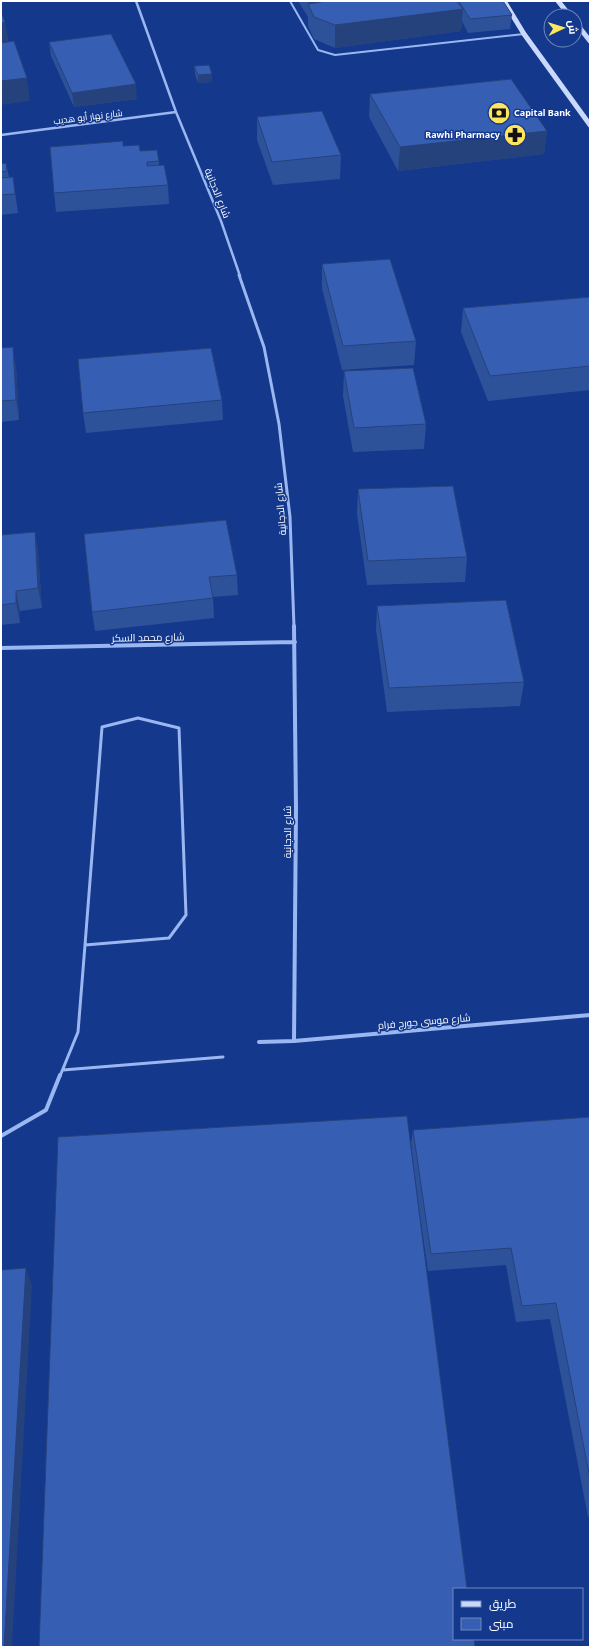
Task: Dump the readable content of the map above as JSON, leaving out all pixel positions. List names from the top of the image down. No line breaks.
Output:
{"streets":{"street":["شارع نهار أبو هديب","شارع الدجانية","شارع محمد السكر","شارع موسى جورج فرام"]},"crossings":[["شارع نهار أبو هديب","شارع الدجانية"],["شارع الدجانية","شارع محمد السكر"],["شارع الدجانية","شارع موسى جورج فرام"]],"places":{"bank":["Capital Bank"],"pharmacy":["Rawhi Pharmacy"]},"legend":["طريق","مبنى"],"north":"right"}
